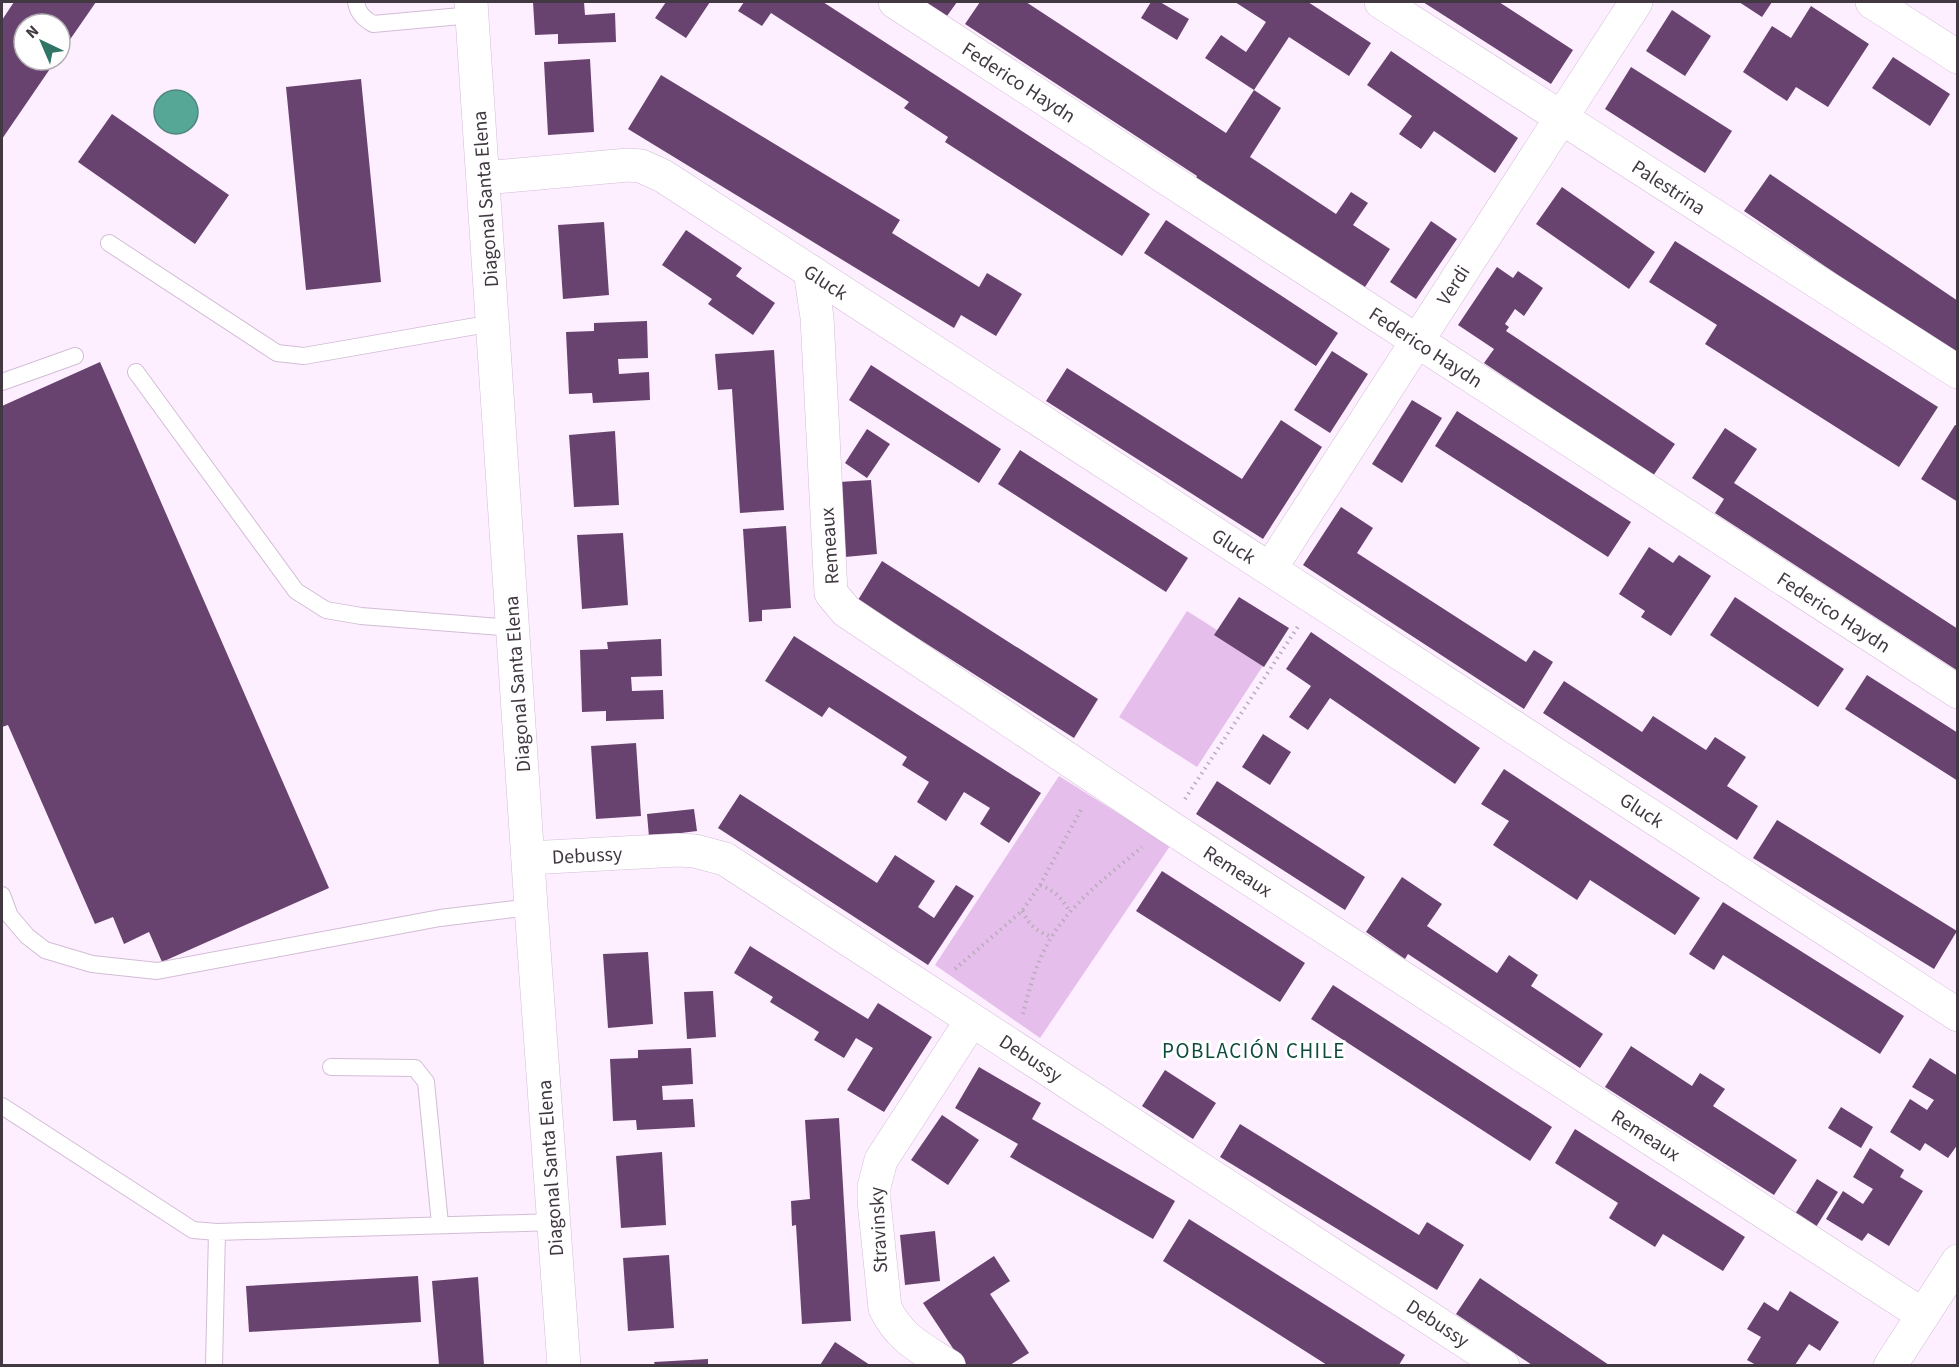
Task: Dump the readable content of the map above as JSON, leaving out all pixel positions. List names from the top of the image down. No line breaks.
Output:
{"streets":{"street":["Federico Haydn","Palestrina","Diagonal Santa Elena","Gluck","Verdi","Remeaux","Debussy","Stravinsky"]},"crossings":[["Federico Haydn","Verdi"],["Palestrina","Verdi"],["Diagonal Santa Elena","Gluck"],["Diagonal Santa Elena","Debussy"],["Gluck","Verdi"],["Gluck","Remeaux"],["Debussy","Stravinsky"]],"districts":["POBLACIÓN CHILE"],"north":"top left"}
